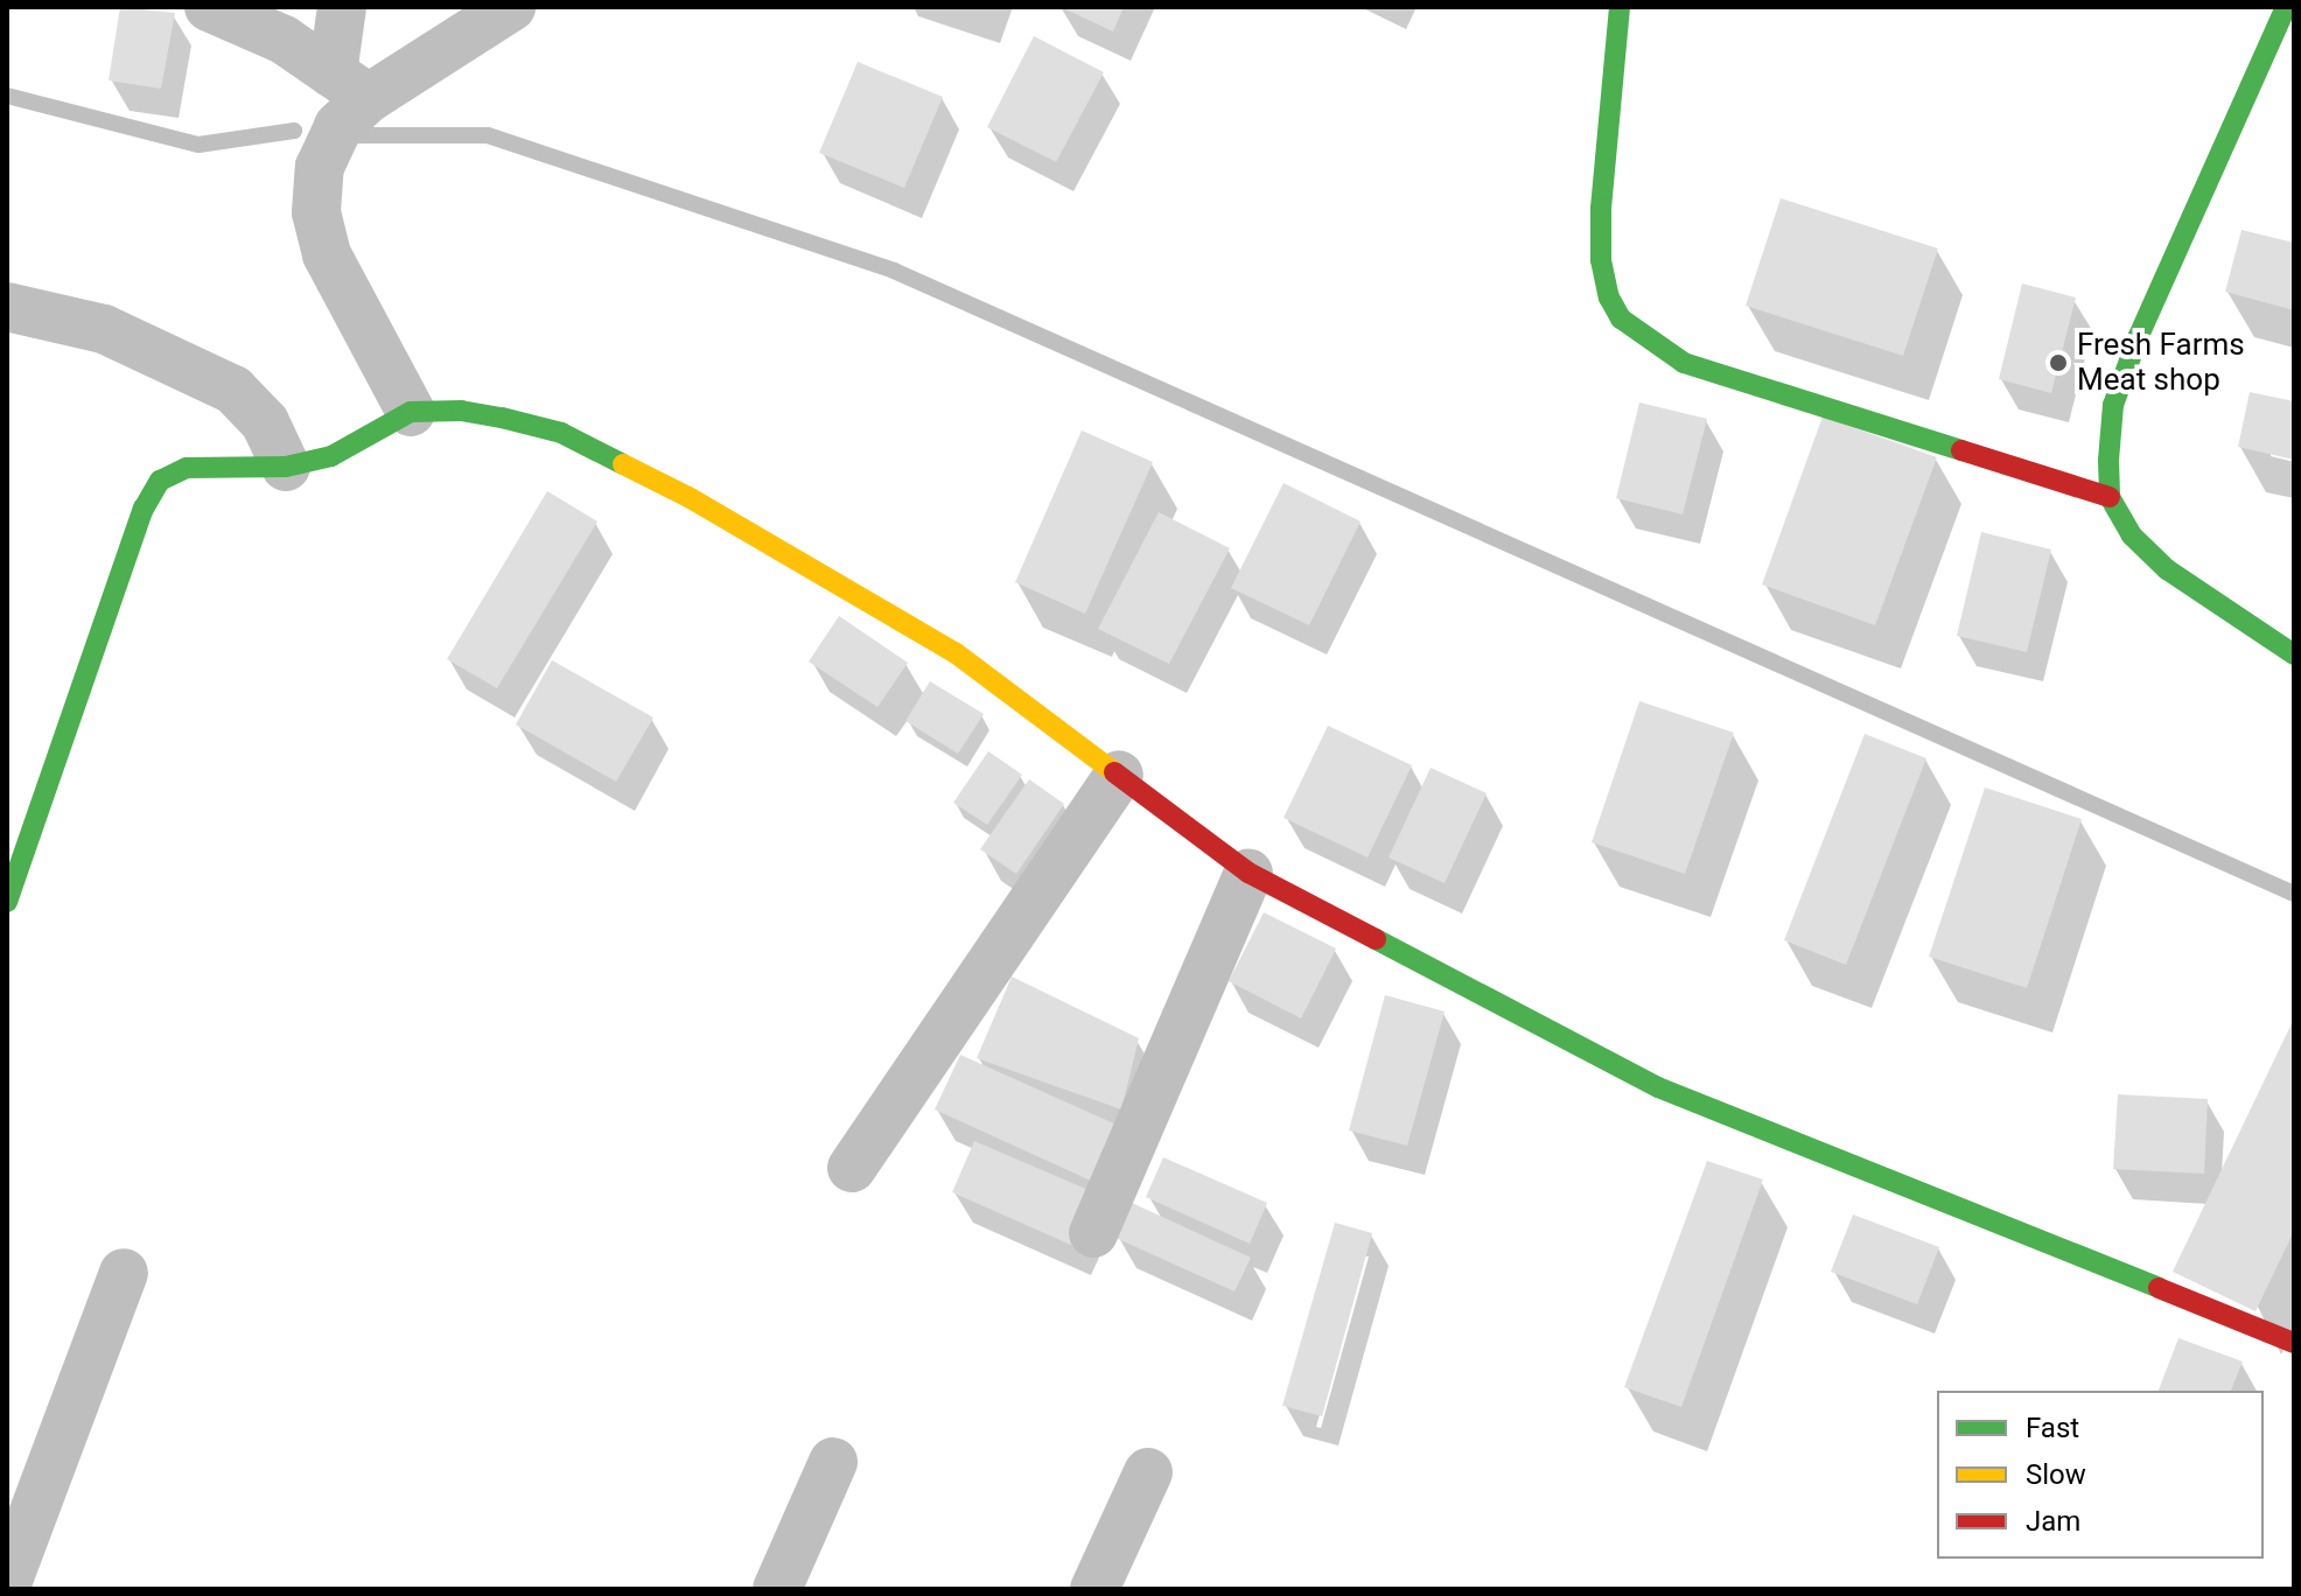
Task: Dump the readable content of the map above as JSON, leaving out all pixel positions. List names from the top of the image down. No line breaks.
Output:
{"places":["Fresh Farms Meat shop"],"legend":["Fast","Slow","Jam"]}
